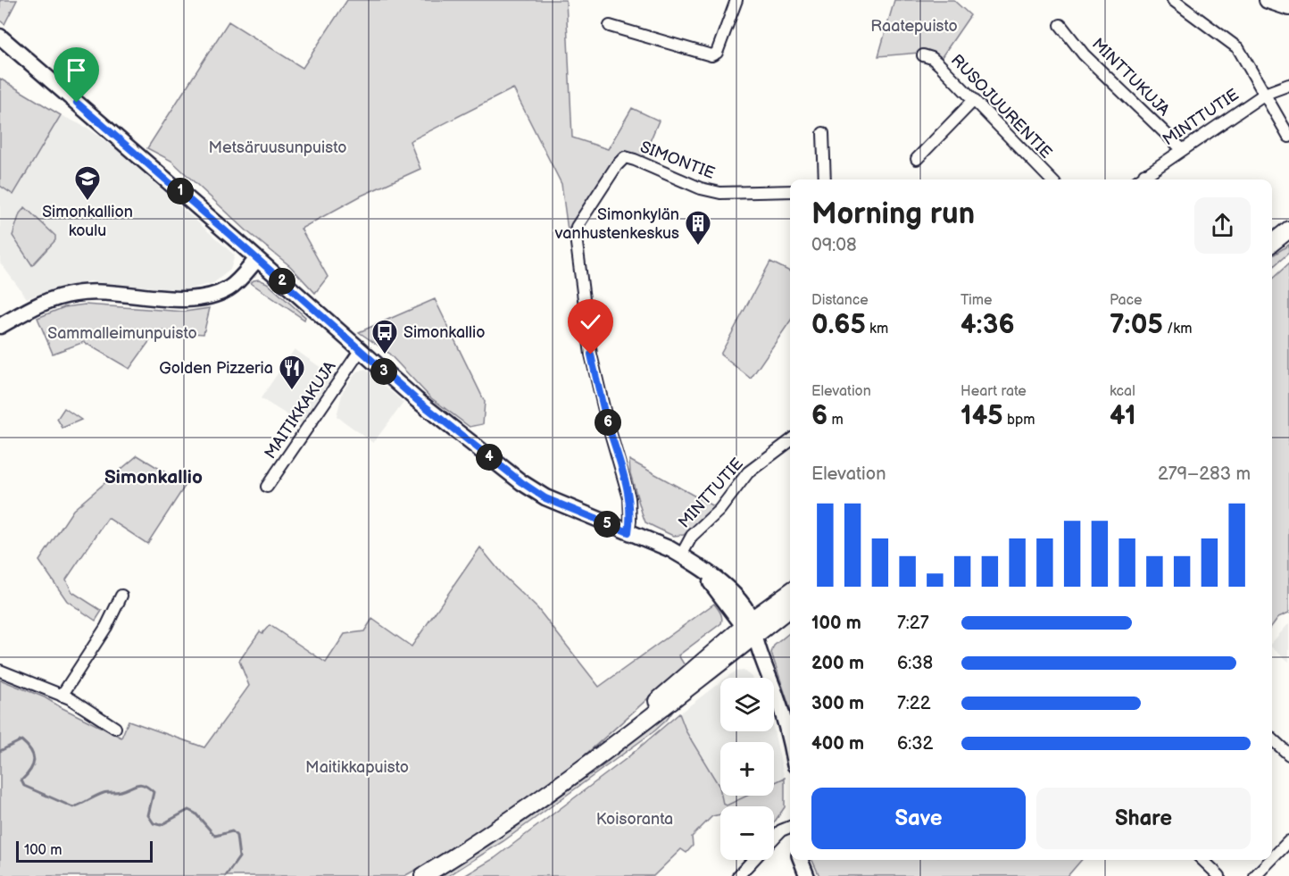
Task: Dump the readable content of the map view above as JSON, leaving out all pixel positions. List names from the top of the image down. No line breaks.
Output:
{"streets":{"street":["MINTTUKUJA","RUSOJUURENTIE","MINTTUTIE","SIMONTIE","MAITIKKAKUJA"]},"crossings":[["MINTTUKUJA","MINTTUTIE"]],"districts":["Simonkallio"],"parks":["Raatepuisto","Metsäruusunpuisto","Sammalleimunpuisto","Maitikkapuisto","Koisoranta"],"places":{"school or university":["Simonkallion koulu"],"building":["Simonkylän vanhustenkeskus"],"bus stop":["Simonkallio"],"restaurant":["Golden Pizzeria"]},"scale_bar":"100 m","page":{"pins":["1","2","3","6","4","5"],"heading":["Morning run","09:08"],"stats":[["Distance","0.65 km"],["Time","4:36"],["Pace","7:05 /km"],["Elevation","6 m"],["Heart rate","145 bpm"],["kcal","41"]],"chart":["Elevation","279–283 m"],"list":[{"name":"100 m","note":"7:27"},{"name":"200 m","note":"6:38"},{"name":"300 m","note":"7:22"},{"name":"400 m","note":"6:32"}],"map_buttons":["+","−"],"buttons":["Save","Share"],"scale":"100 m"}}
